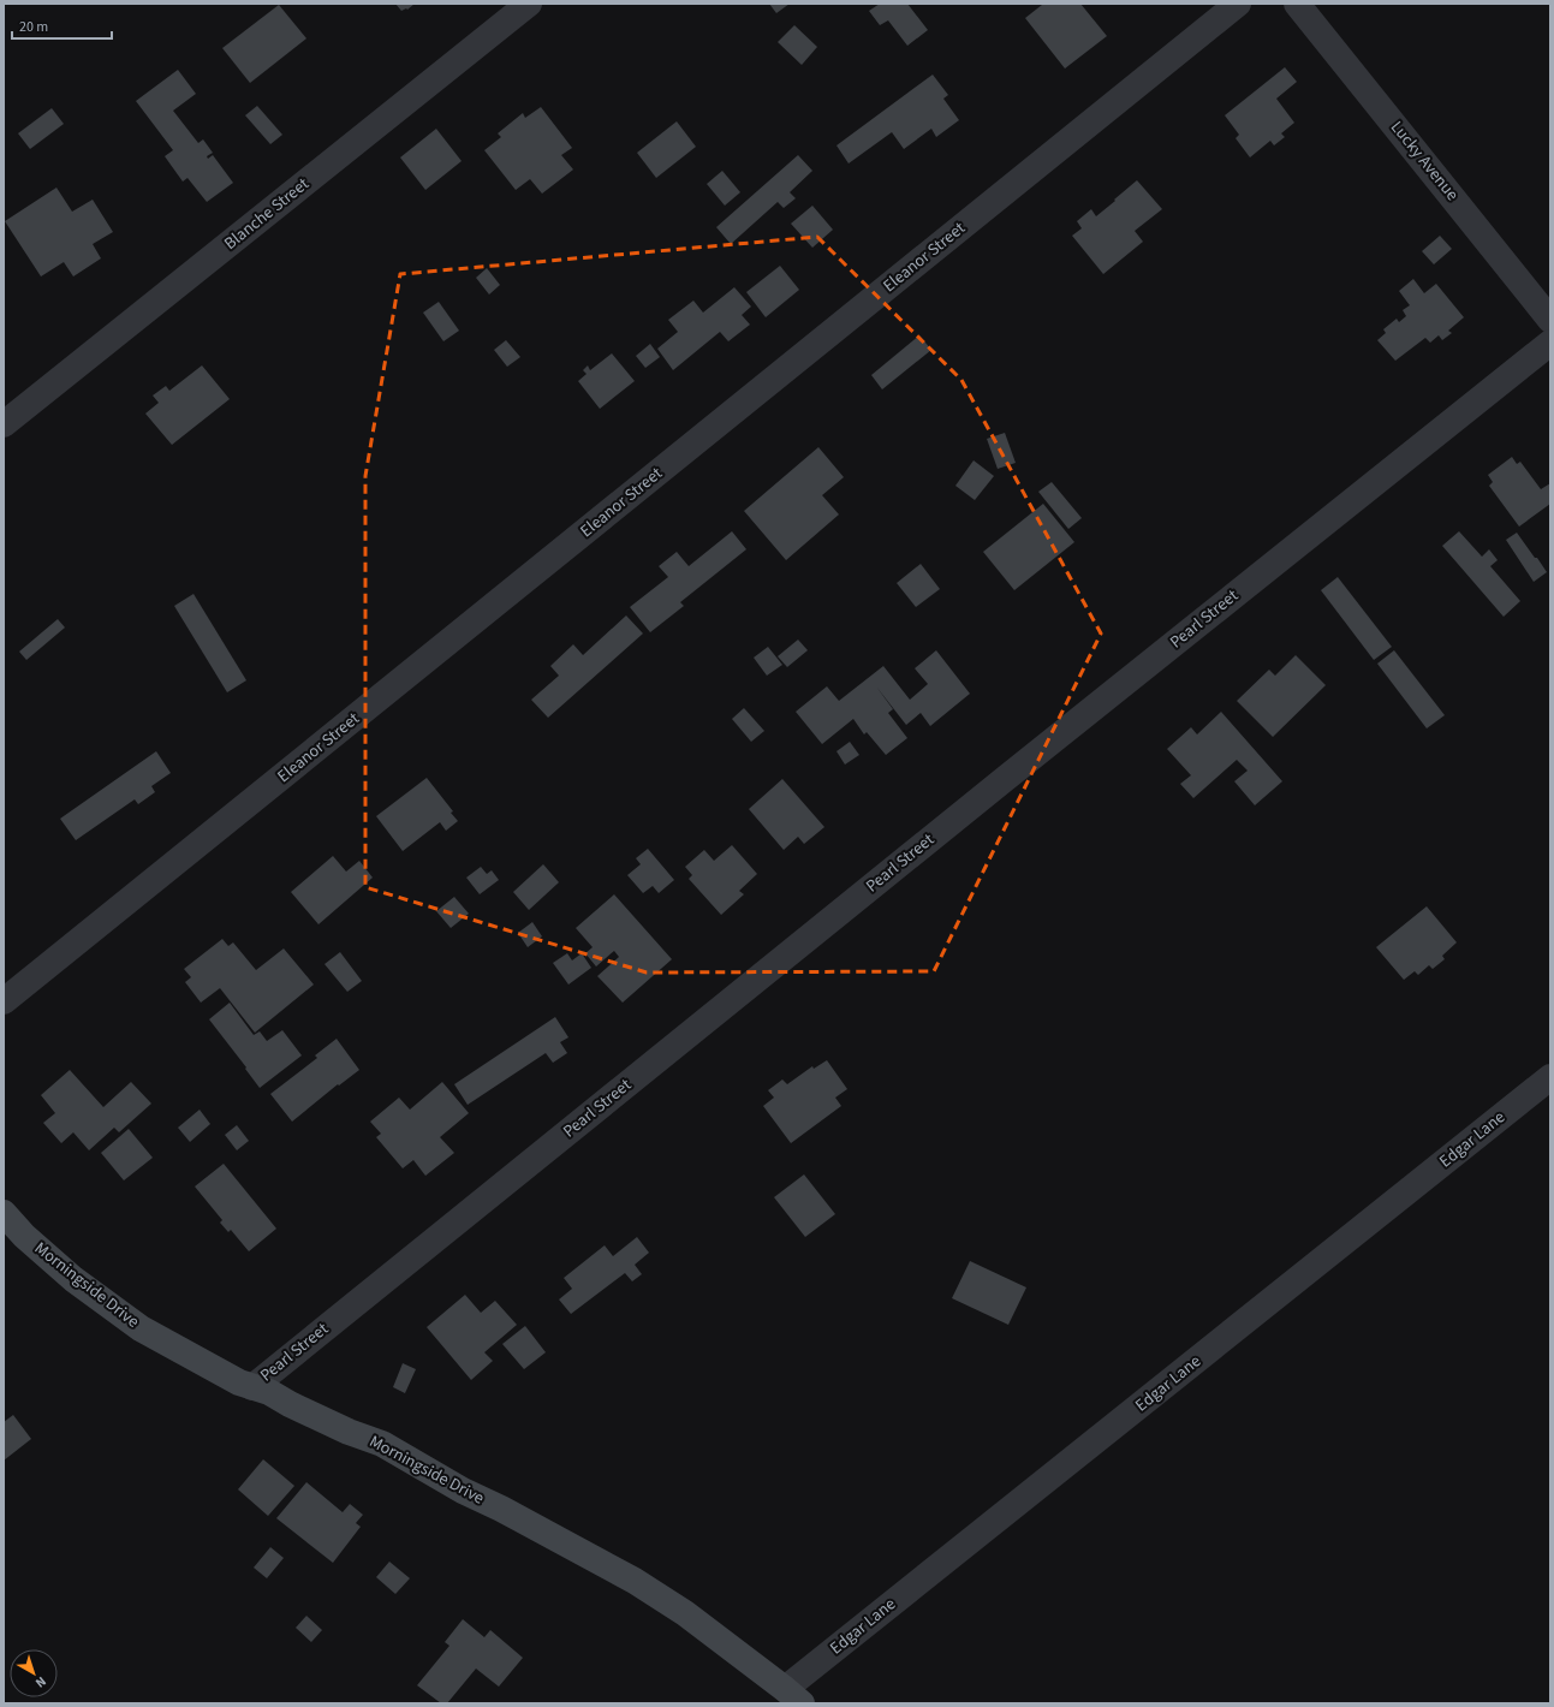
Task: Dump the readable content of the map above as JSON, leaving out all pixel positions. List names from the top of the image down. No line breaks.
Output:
{"streets":{"street":["Lucky Avenue","Blanche Street","Eleanor Street","Pearl Street","Edgar Lane","Morningside Drive"]},"crossings":[["Pearl Street","Morningside Drive"],["Edgar Lane","Morningside Drive"]],"scale_bar":"20 m","north":"bottom right"}
